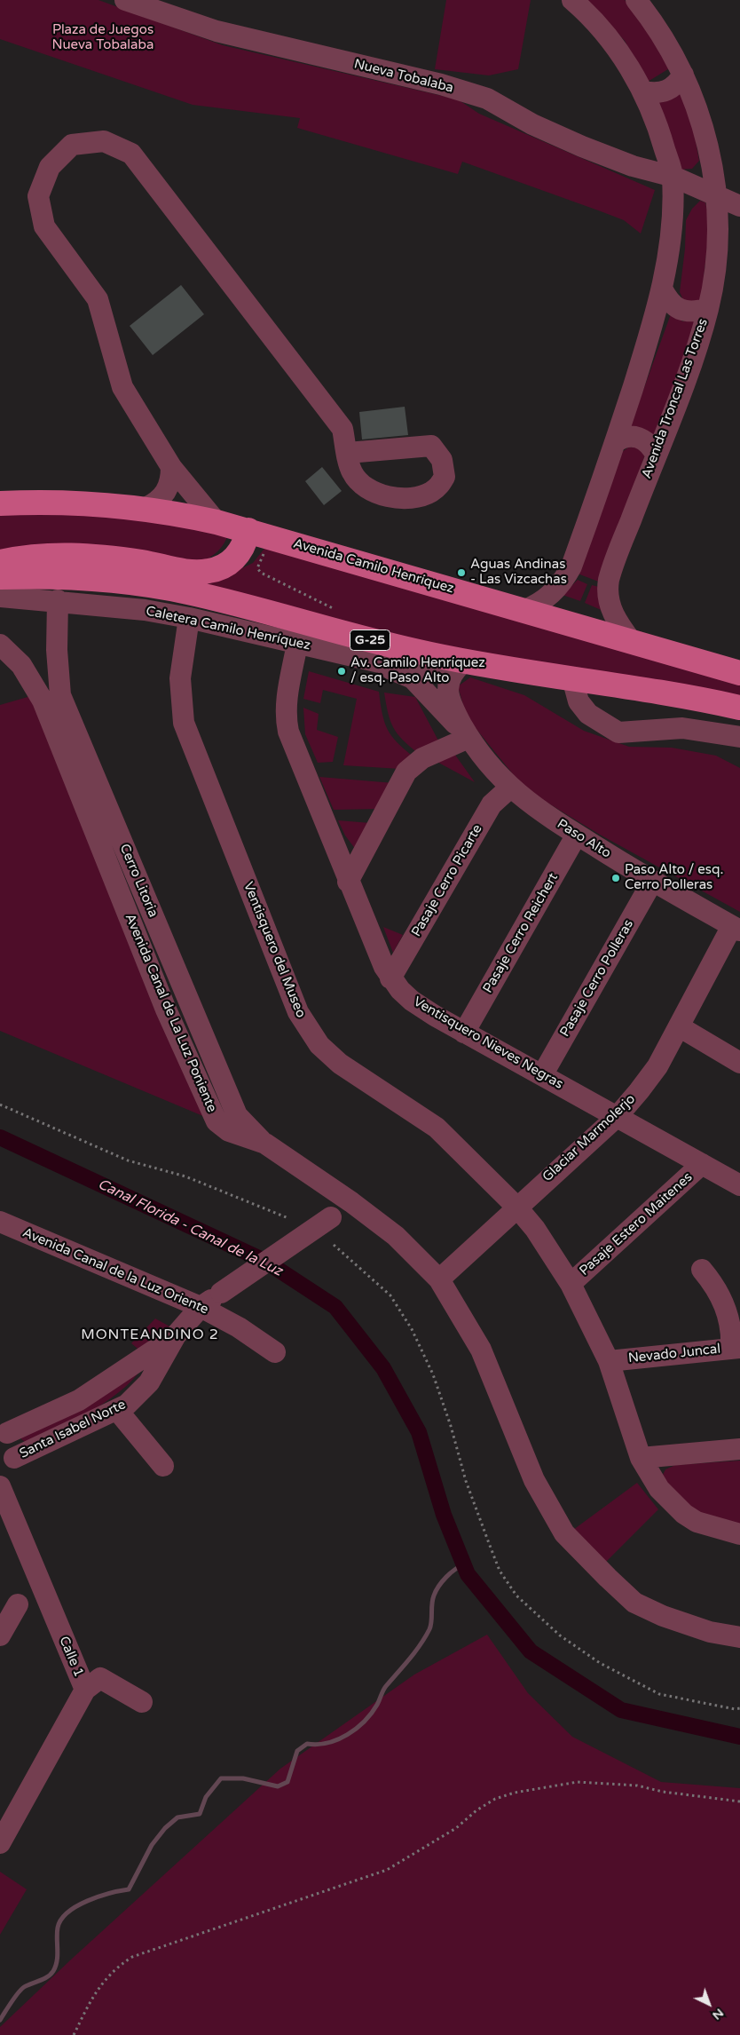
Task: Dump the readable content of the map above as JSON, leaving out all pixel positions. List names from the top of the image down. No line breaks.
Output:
{"streets":{"main road":["Avenida Camilo Henríquez","G-25"],"street":["Nueva Tobalaba","Avenida Troncal Las Torres","Caletera Camilo Henríquez","Paso Alto","Cerro Litoria","Pasaje Cerro Picarte","Pasaje Cerro Reichert","Ventisquero del Museo","Pasaje Cerro Polleras","Avenida Canal de La Luz Poniente","Ventisquero Nieves Negras","Glaciar Marmolerjo","Pasaje Estero Maitenes","Avenida Canal de la Luz Oriente","Nevado Juncal","Santa Isabel Norte","Calle 1"]},"crossings":[["Nueva Tobalaba","Avenida Troncal Las Torres"],["Avenida Troncal Las Torres","Avenida Camilo Henríquez"],["Caletera Camilo Henríquez","G-25"],["Caletera Camilo Henríquez","Paso Alto"],["Caletera Camilo Henríquez","Cerro Litoria"],["Caletera Camilo Henríquez","Ventisquero del Museo"],["Caletera Camilo Henríquez","Ventisquero Nieves Negras"],["G-25","Paso Alto"],["Paso Alto","Pasaje Cerro Picarte"],["Paso Alto","Pasaje Cerro Reichert"],["Paso Alto","Pasaje Cerro Polleras"],["Paso Alto","Glaciar Marmolerjo"],["Cerro Litoria","Avenida Canal de La Luz Poniente"],["Pasaje Cerro Picarte","Ventisquero Nieves Negras"],["Pasaje Cerro Reichert","Ventisquero Nieves Negras"],["Ventisquero del Museo","Glaciar Marmolerjo"],["Ventisquero del Museo","Pasaje Estero Maitenes"],["Ventisquero del Museo","Nevado Juncal"],["Pasaje Cerro Polleras","Ventisquero Nieves Negras"],["Avenida Canal de La Luz Poniente","Glaciar Marmolerjo"],["Ventisquero Nieves Negras","Glaciar Marmolerjo"],["Ventisquero Nieves Negras","Pasaje Estero Maitenes"]],"districts":["MONTEANDINO 2"],"water":["Canal Florida - Canal de la Luz"],"parks":["Plaza de Juegos Nueva Tobalaba"],"places":["Aguas Andinas - Las Vizcachas","Av. Camilo Henríquez / esq. Paso Alto","Paso Alto / esq. Cerro Polleras"],"north":"bottom right"}
